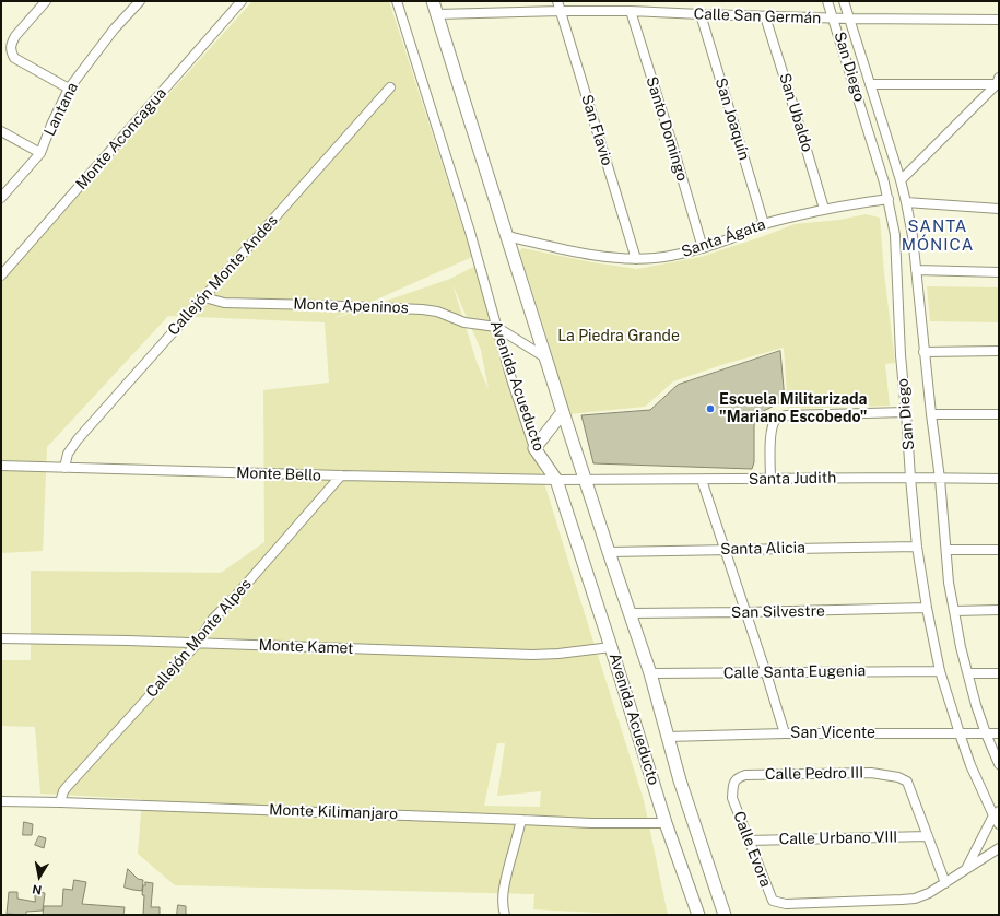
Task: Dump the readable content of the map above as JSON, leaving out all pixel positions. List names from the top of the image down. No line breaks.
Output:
{"streets":{"street":["Calle San Germán","San Diego","Lantana","San Ubaldo","San Joaquín","Santo Domingo","San Flavio","Monte Aconcagua","Santa Ágata","Callejón Monte Andes","Monte Apeninos","Avenida Acueducto","Monte Bello","Santa Judith","Santa Alicia","San Silvestre","Callejón Monte Alpes","Monte Kamet","Calle Santa Eugenia","San Vicente","Calle Pedro III","Monte Kilimanjaro","Calle Urbano VIII","Calle Evora"]},"crossings":[["Calle San Germán","San Diego"],["Calle San Germán","San Ubaldo"],["Calle San Germán","San Joaquín"],["Calle San Germán","Santo Domingo"],["Calle San Germán","San Flavio"],["Calle San Germán","Avenida Acueducto"],["San Diego","Santa Ágata"],["San Diego","Santa Judith"],["San Diego","Santa Alicia"],["San Diego","San Silvestre"],["San Diego","Calle Santa Eugenia"],["San Diego","San Vicente"],["San Ubaldo","Santa Ágata"],["San Joaquín","Santa Ágata"],["Santo Domingo","Santa Ágata"],["San Flavio","Santa Ágata"],["Santa Ágata","Avenida Acueducto"],["Callejón Monte Andes","Monte Apeninos"],["Callejón Monte Andes","Monte Bello"],["Monte Apeninos","Avenida Acueducto"],["Avenida Acueducto","Monte Bello"],["Avenida Acueducto","Santa Judith"],["Avenida Acueducto","Santa Alicia"],["Avenida Acueducto","San Silvestre"],["Avenida Acueducto","Monte Kamet"],["Avenida Acueducto","Calle Santa Eugenia"],["Avenida Acueducto","San Vicente"],["Avenida Acueducto","Monte Kilimanjaro"],["Monte Bello","Santa Judith"],["Monte Bello","Callejón Monte Alpes"],["Callejón Monte Alpes","Monte Kamet"],["Callejón Monte Alpes","Monte Kilimanjaro"],["Calle Pedro III","Calle Urbano VIII"],["Calle Pedro III","Calle Evora"],["Calle Urbano VIII","Calle Evora"]],"districts":["SANTA MÓNICA"],"parks":["La Piedra Grande"],"places":["Escuela Militarizada \"Mariano Escobedo\""],"north":"bottom"}
